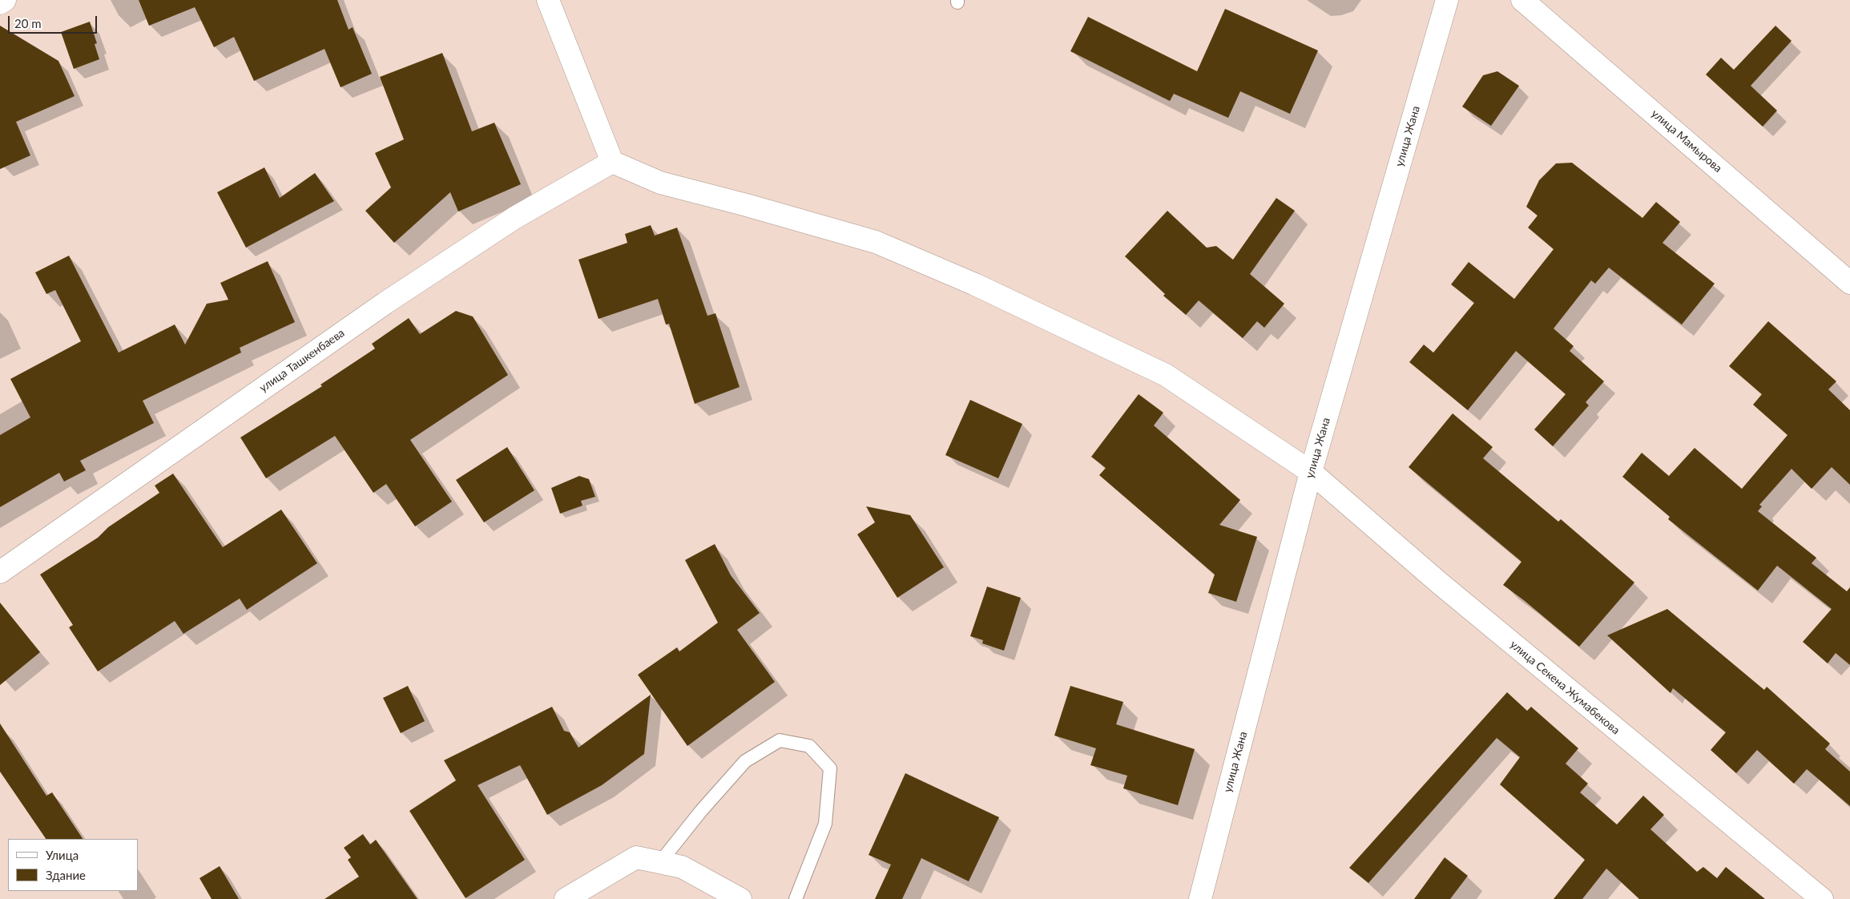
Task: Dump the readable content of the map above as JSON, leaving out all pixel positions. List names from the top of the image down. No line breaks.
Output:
{"streets":{"street":["улица Жана","улица Мамырова","улица Ташкенбаева","улица Секена Жумабекова"]},"crossings":[["улица Жана","улица Секена Жумабекова"],["улица Ташкенбаева","улица Секена Жумабекова"]],"legend":["Улица","Здание"],"scale_bar":"20 m"}
